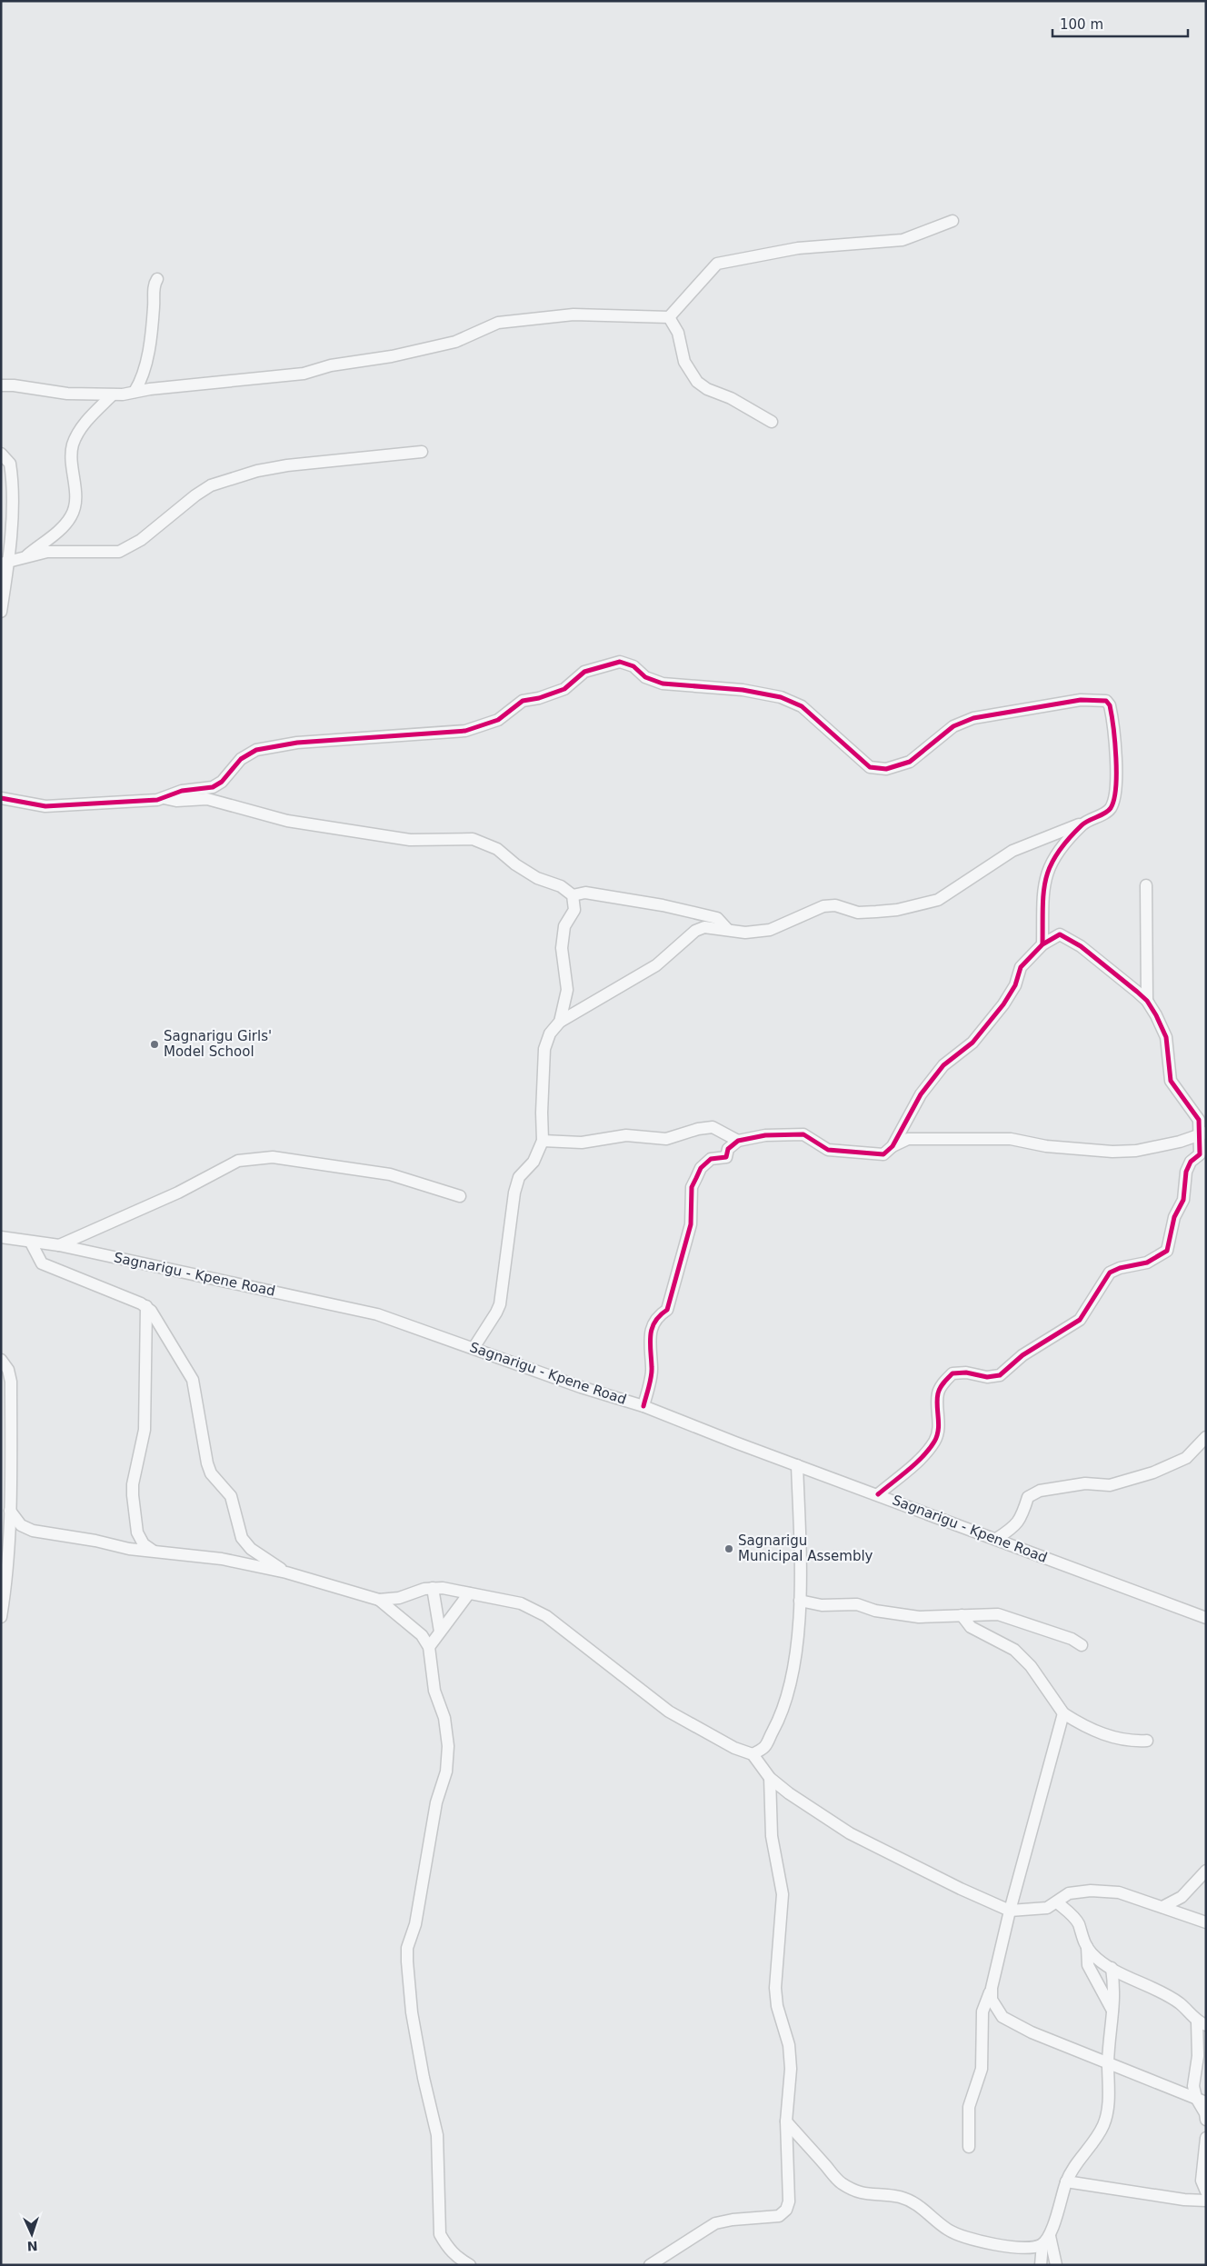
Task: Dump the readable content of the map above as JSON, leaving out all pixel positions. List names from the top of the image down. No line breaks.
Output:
{"streets":{"street":["Sagnarigu - Kpene Road"]},"places":["Sagnarigu Girls' Model School","Sagnarigu Municipal Assembly"],"scale_bar":"100 m","north":"bottom"}
